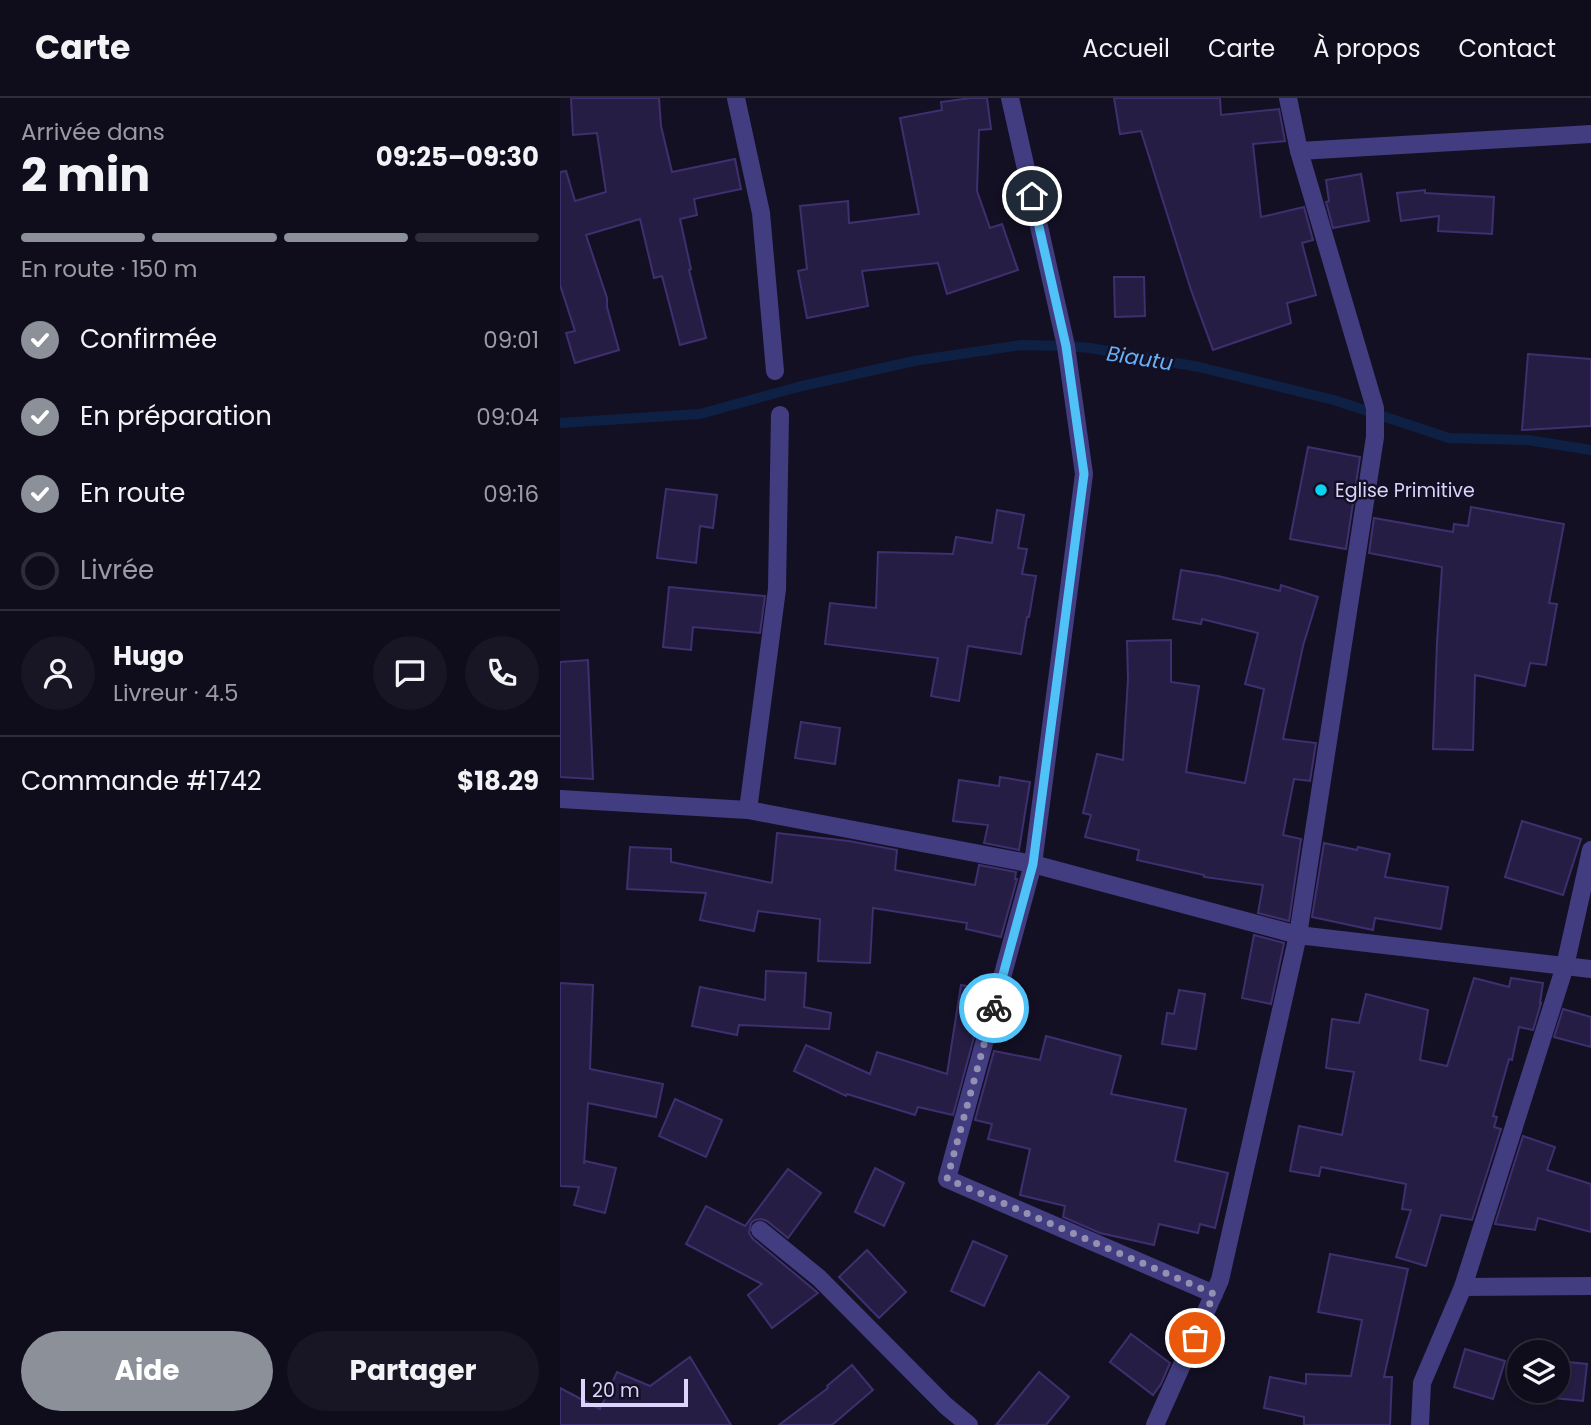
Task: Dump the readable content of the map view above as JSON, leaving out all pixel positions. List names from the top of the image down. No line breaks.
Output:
{"water":["Biautu"],"places":["Eglise Primitive"],"scale_bar":"20 m","page":{"header":"Carte","nav":["Accueil","Carte","À propos","Contact"],"heading":["2 min","Arrivée dans","09:25–09:30"],"panel":["Hugo","Livreur · 4.5","Commande #1742","$18.29"],"bar":"En route · 150 m","list":[["Confirmée","09:01"],["En préparation","09:04"],["En route","09:16"],"Livrée"],"buttons":["Aide","Partager"],"scale":"20 m"}}
